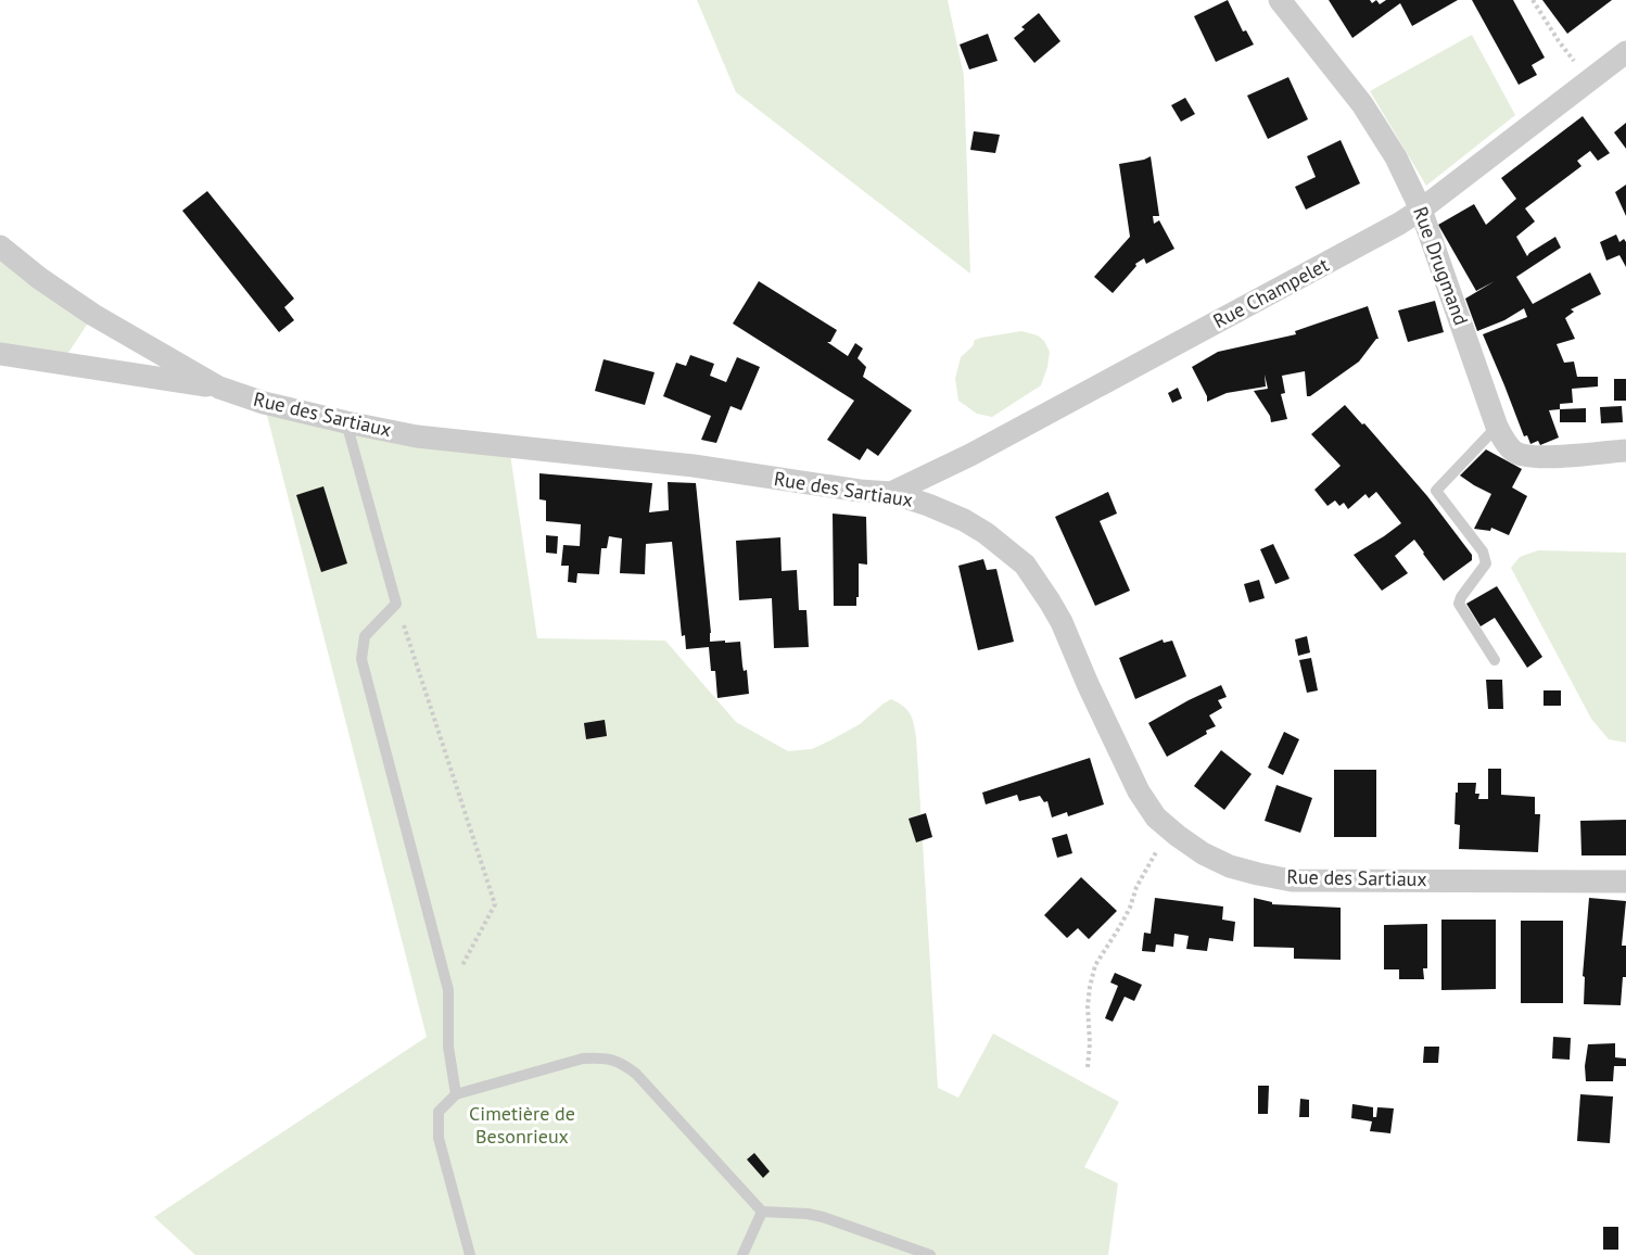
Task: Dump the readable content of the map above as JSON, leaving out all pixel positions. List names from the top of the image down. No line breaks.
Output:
{"streets":{"street":["Rue Drugmand","Rue Champelet","Rue des Sartiaux"]},"crossings":[["Rue Drugmand","Rue Champelet"],["Rue Champelet","Rue des Sartiaux"]],"parks":["Cimetière de Besonrieux"]}
